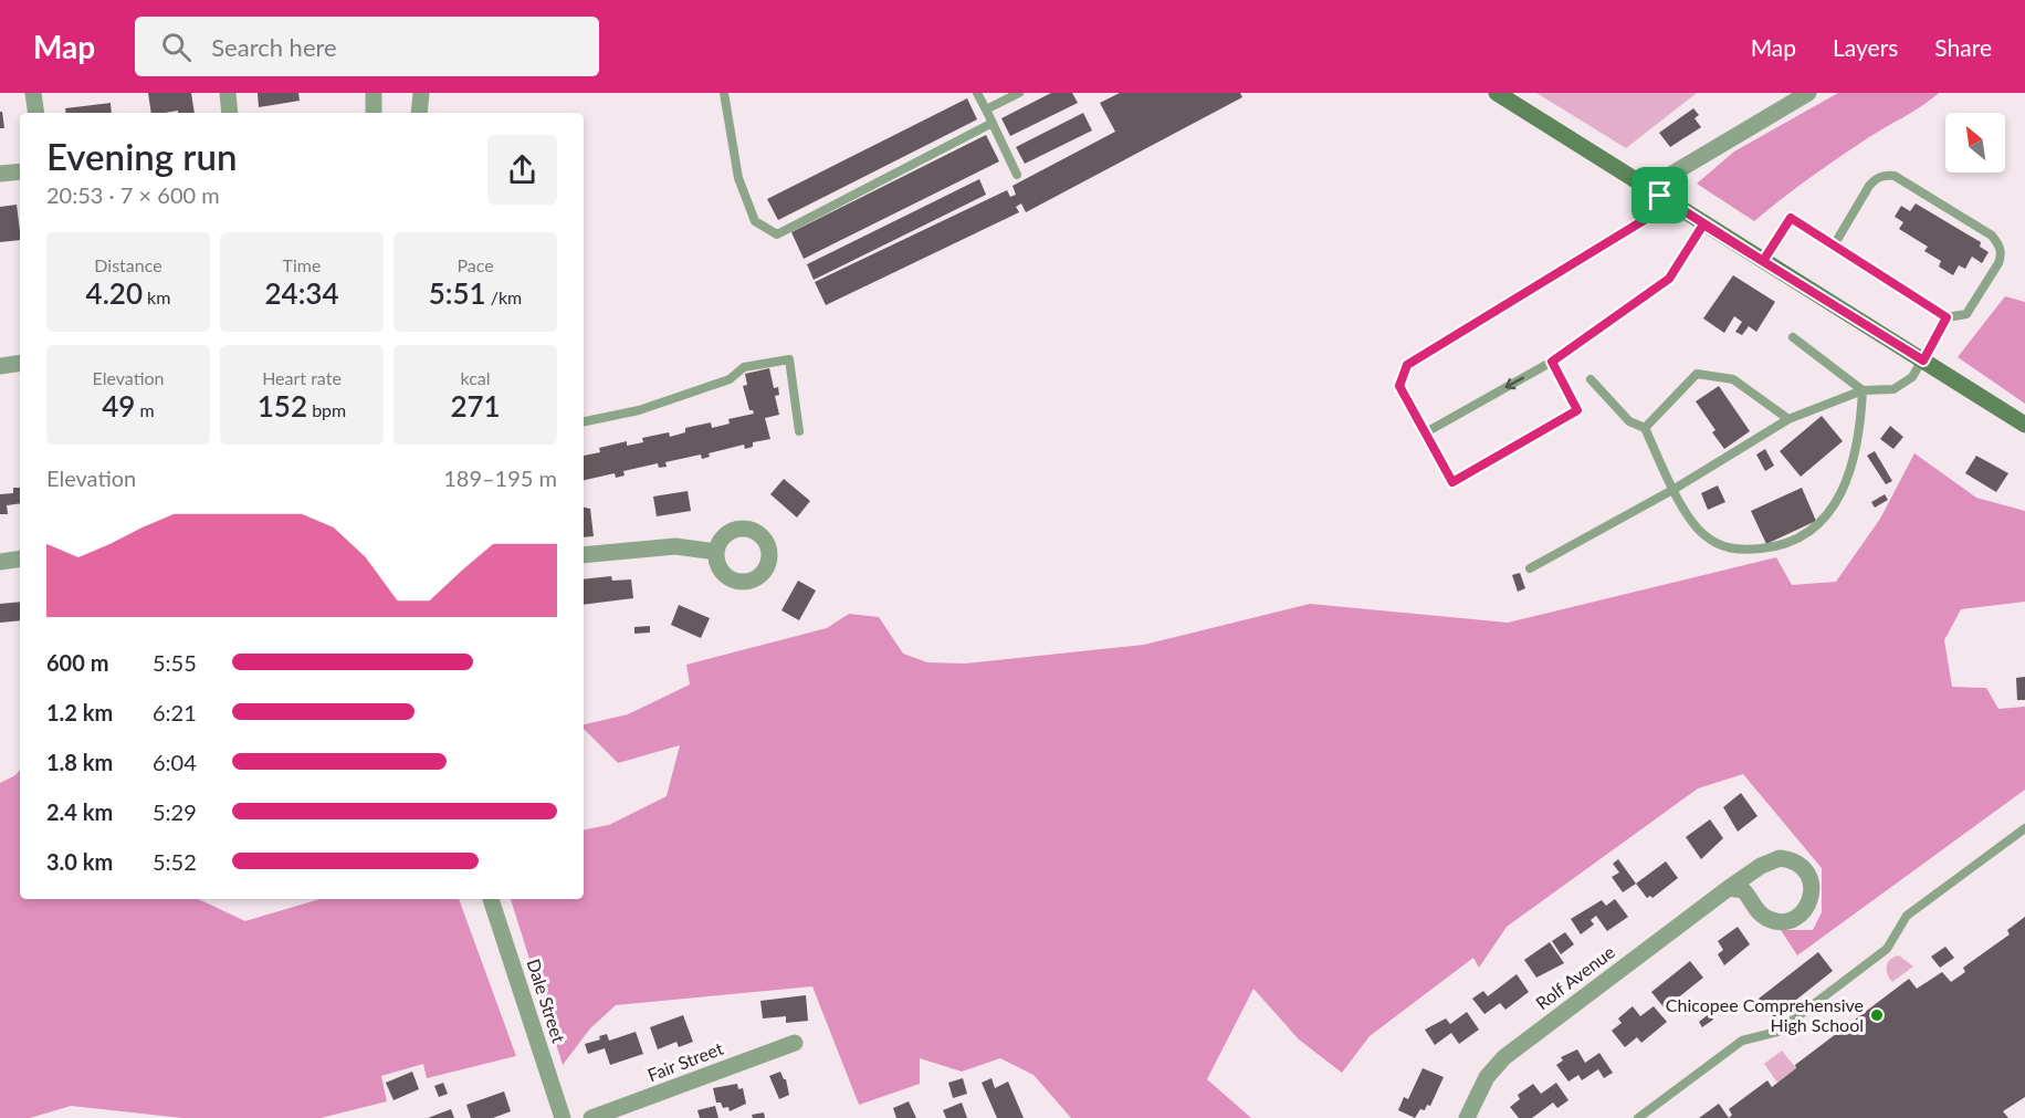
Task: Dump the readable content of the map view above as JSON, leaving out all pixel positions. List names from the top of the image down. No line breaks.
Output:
{"streets":{"street":["Rolf Avenue","Dale Street","Fair Street"]},"places":["Chicopee Comprehensive High School"],"north":"top left","page":{"header":"Map","search":"Search here","nav":["Map","Layers","Share"],"heading":["Evening run","20:53 · 7 × 600 m"],"stats":[["Distance","4.20 km"],["Time","24:34"],["Pace","5:51 /km"],["Elevation","49 m"],["Heart rate","152 bpm"],["kcal","271"]],"chart":["Elevation","189–195 m"],"list":[{"name":"600 m","note":"5:55"},{"name":"1.2 km","note":"6:21"},{"name":"1.8 km","note":"6:04"},{"name":"2.4 km","note":"5:29"},{"name":"3.0 km","note":"5:52"}]}}
